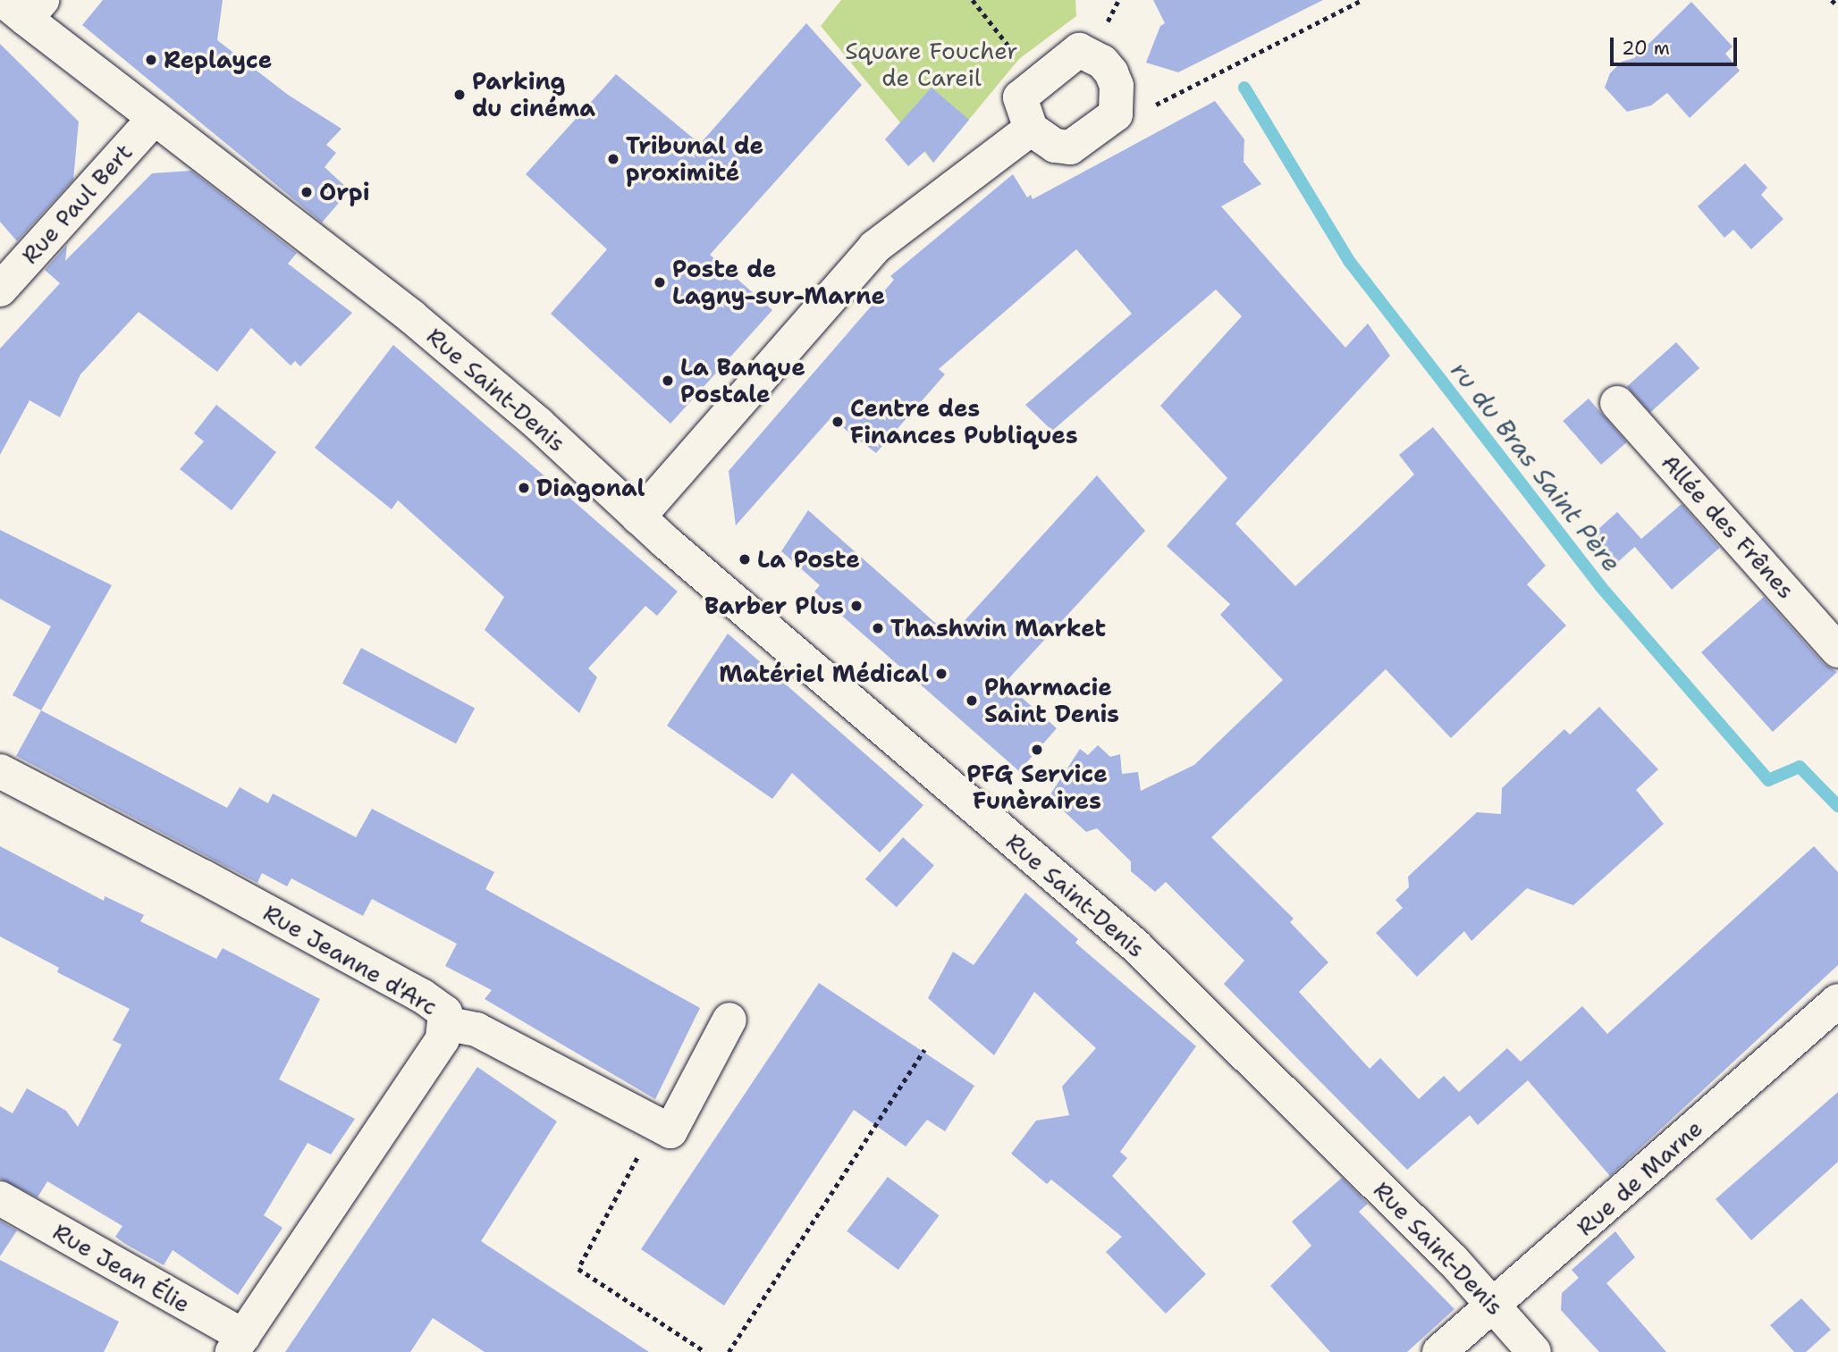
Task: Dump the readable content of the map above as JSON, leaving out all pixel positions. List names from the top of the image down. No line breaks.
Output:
{"streets":{"street":["Rue Paul Bert","Rue Saint-Denis","Allée des Frênes","Rue Jeanne d'Arc","Rue de Marne","Rue Jean Élie"]},"crossings":[["Rue Paul Bert","Rue Saint-Denis"],["Rue Saint-Denis","Rue de Marne"],["Rue Jeanne d'Arc","Rue Jean Élie"]],"water":["ru du Bras Saint Père"],"parks":["Square Foucher de Careil"],"places":["Replayce","Parking du cinéma","Tribunal de proximité","Orpi","Poste de Lagny-sur-Marne","La Banque Postale","Centre des Finances Publiques","Diagonal","La Poste","Barber Plus","Thashwin Market","Matériel Médical","Pharmacie Saint Denis","PFG Service Funèraires"],"scale_bar":"20 m"}
